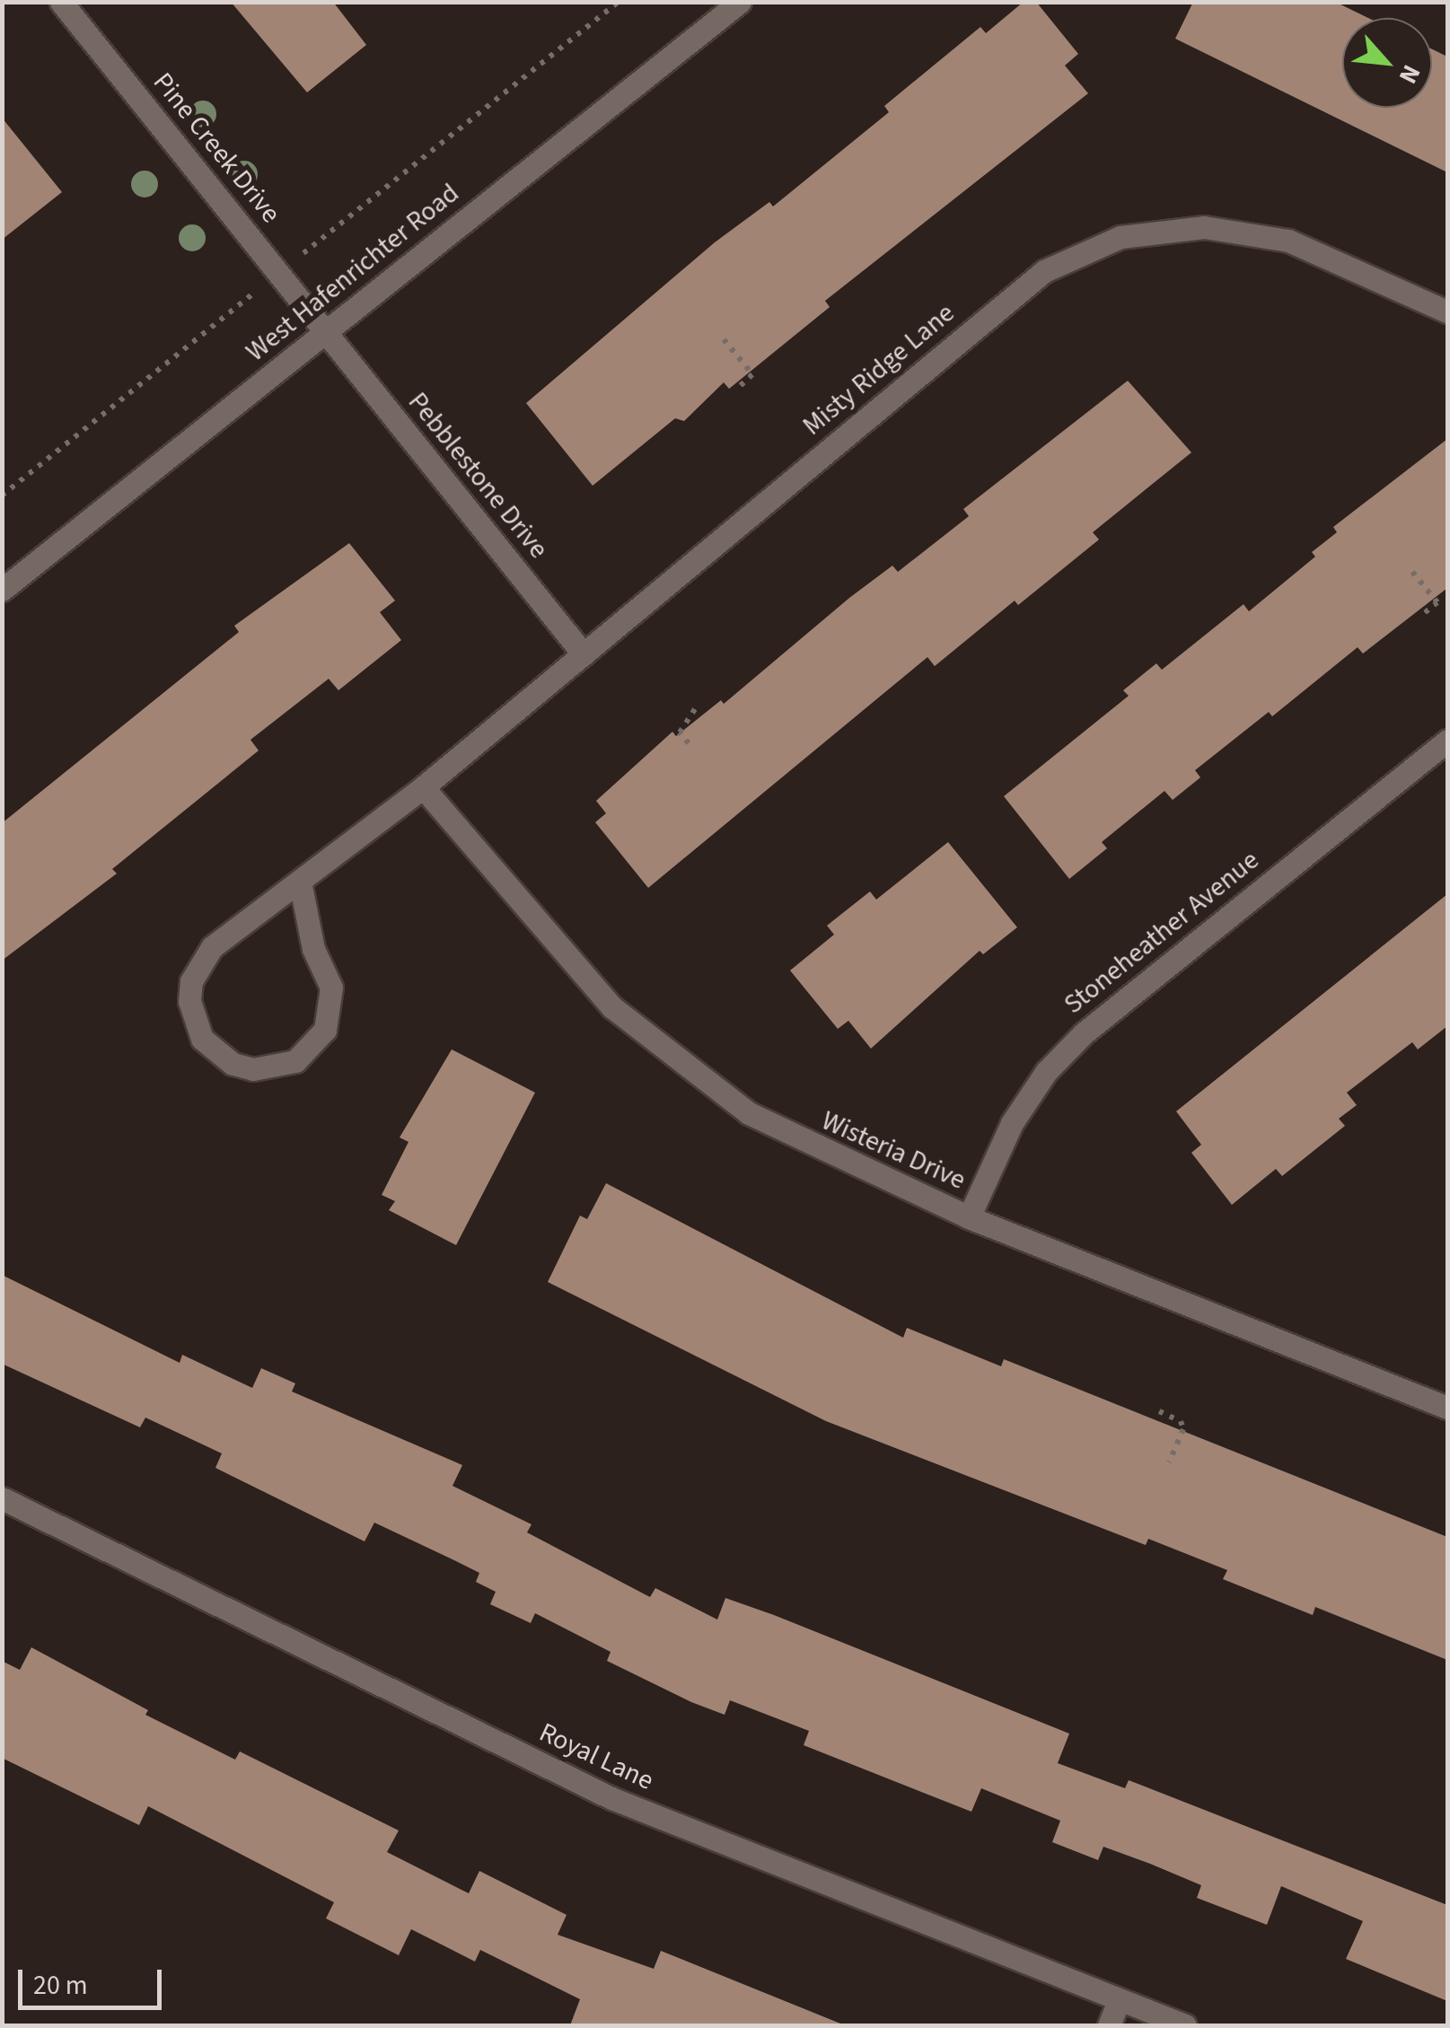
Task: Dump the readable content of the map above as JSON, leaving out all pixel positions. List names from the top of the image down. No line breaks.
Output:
{"streets":{"street":["Pine Creek Drive","West Hafenrichter Road","Misty Ridge Lane","Pebblestone Drive","Stoneheather Avenue","Wisteria Drive","Royal Lane"]},"crossings":[["Pine Creek Drive","West Hafenrichter Road"],["Pine Creek Drive","Pebblestone Drive"],["West Hafenrichter Road","Pebblestone Drive"],["Misty Ridge Lane","Pebblestone Drive"],["Misty Ridge Lane","Wisteria Drive"],["Stoneheather Avenue","Wisteria Drive"]],"scale_bar":"20 m","north":"bottom right"}
